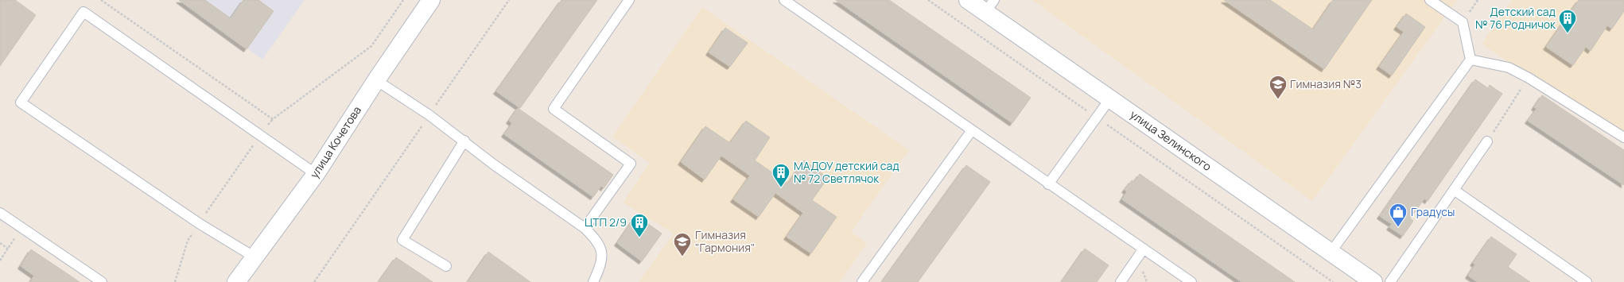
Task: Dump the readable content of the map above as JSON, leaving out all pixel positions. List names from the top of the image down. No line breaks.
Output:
{"streets":{"street":["улица Зелинского","улица Кочетова"]},"places":{"building":["Детский сад № 76 Родничок","МАДОУ детский сад № 72 Светлячок","ЦТП 2/9"],"school or university":["Гимназия №3","Гимназия \"Гармония\""],"shop":["Градусы"]}}
